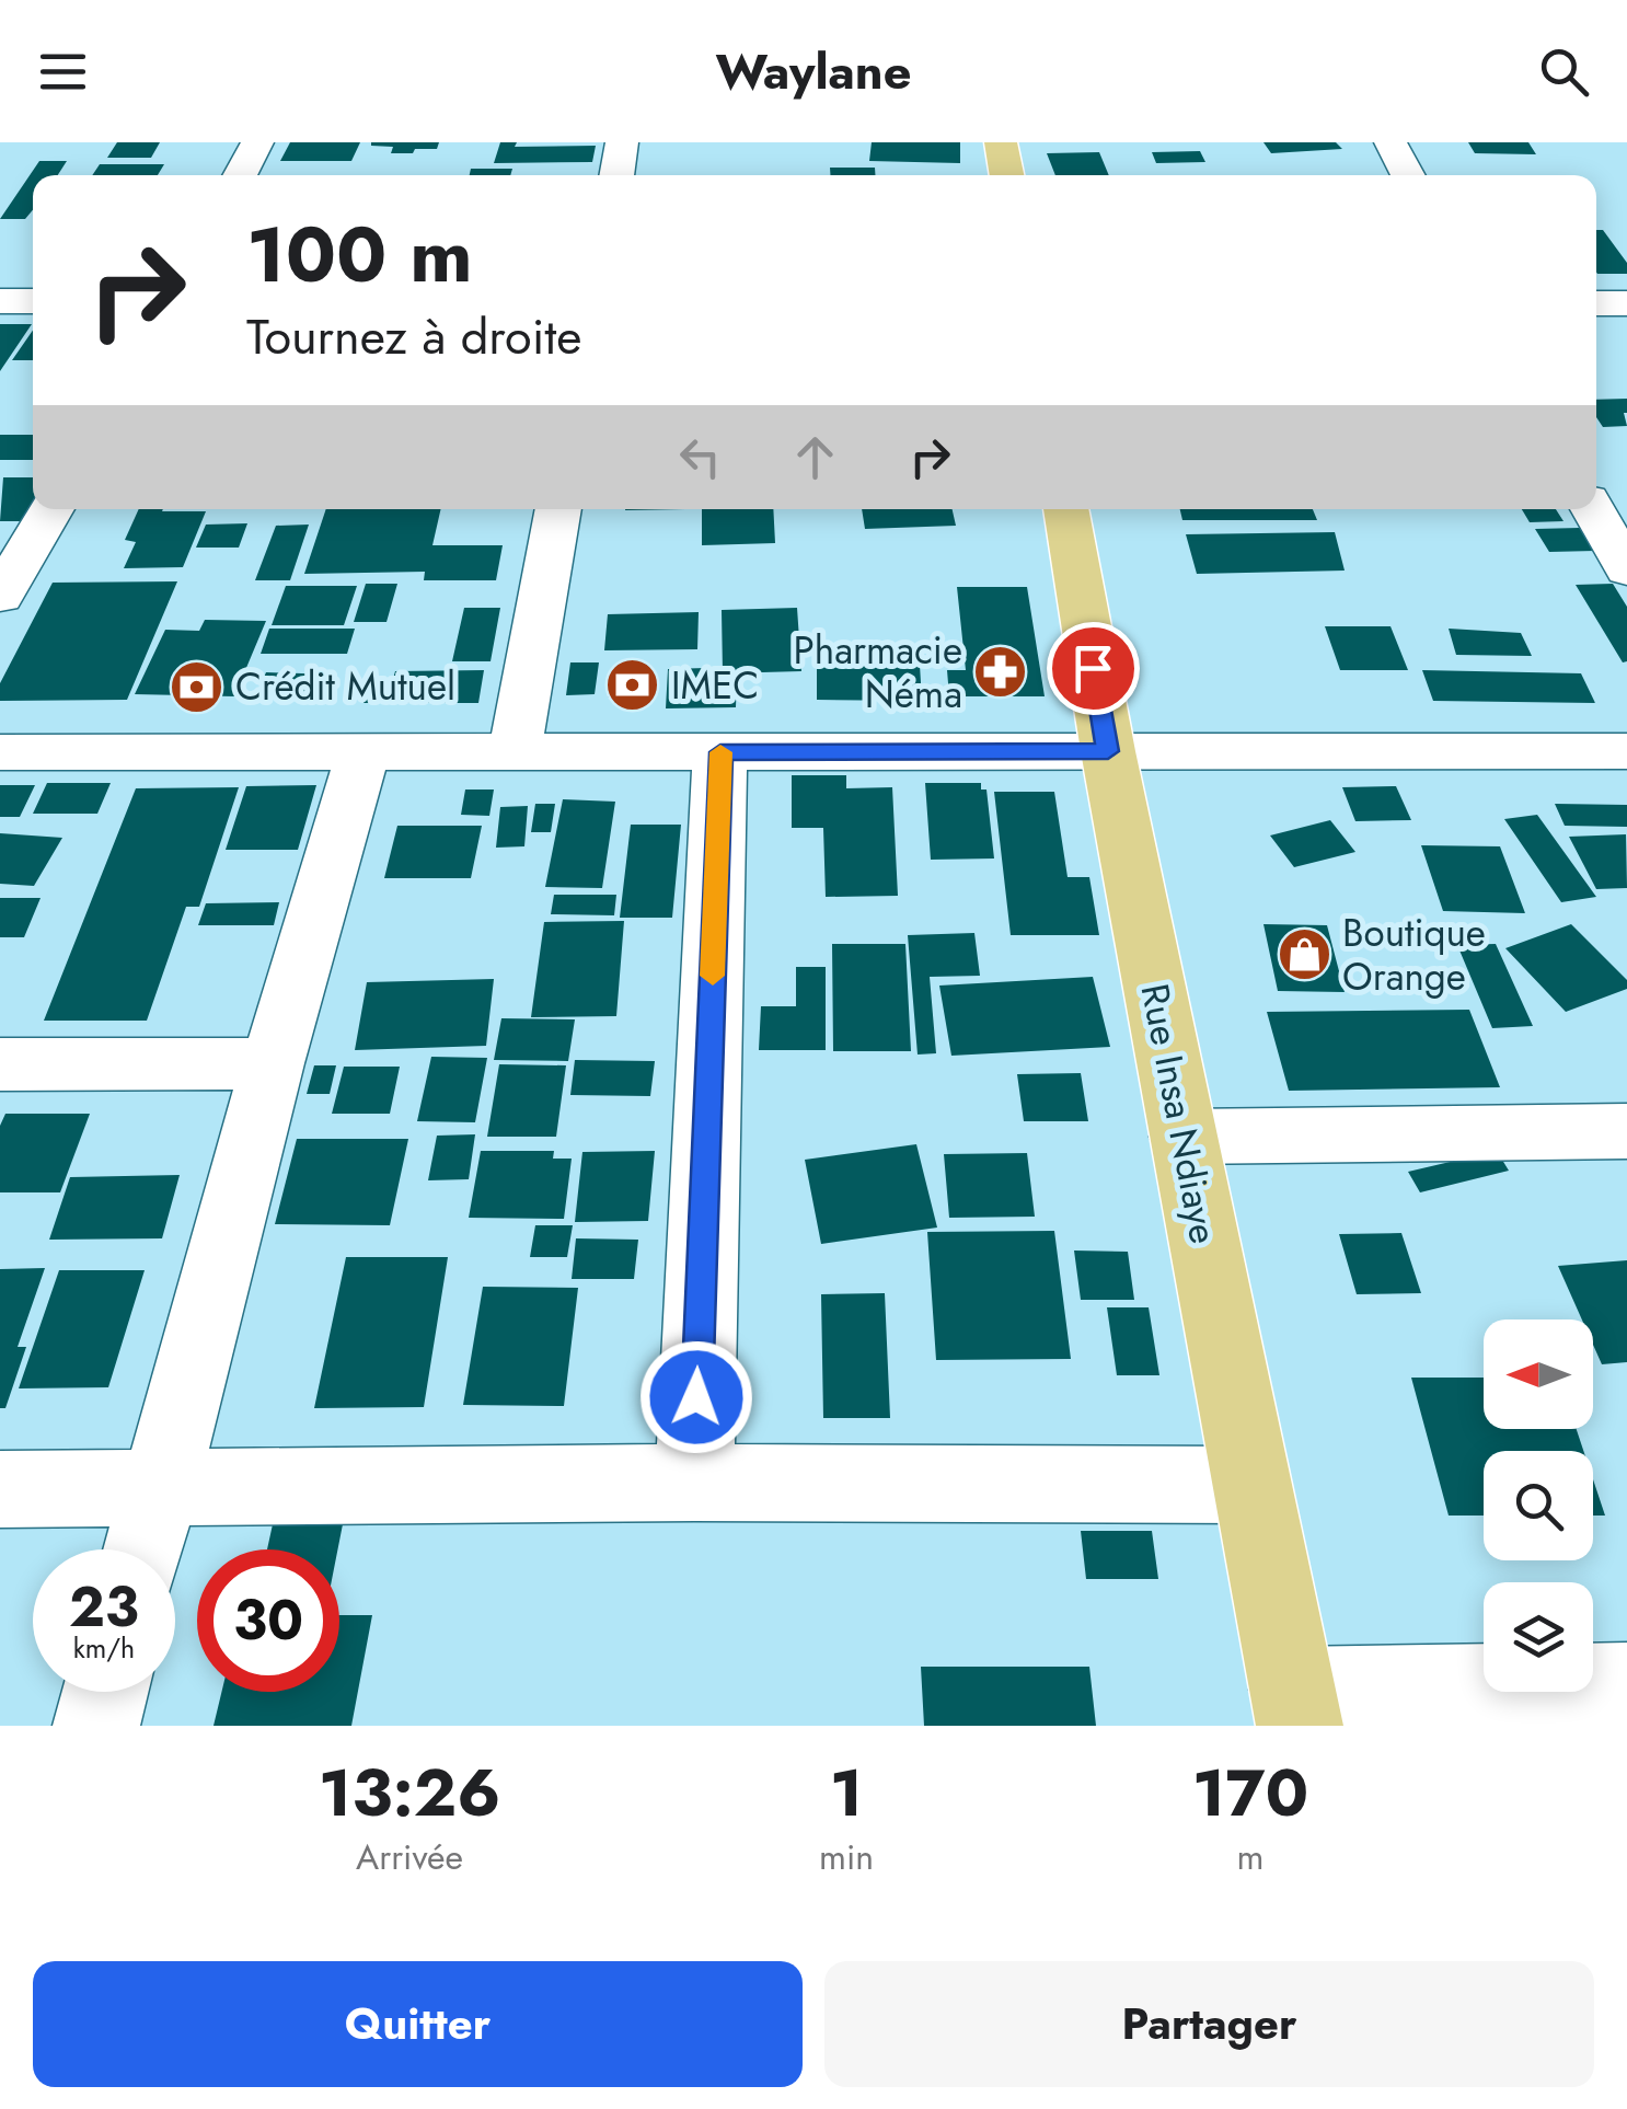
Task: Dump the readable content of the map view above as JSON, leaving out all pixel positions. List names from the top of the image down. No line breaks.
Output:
{"streets":{"main road":["Rue Insa Ndiaye"]},"places":{"pharmacy":["Pharmacie Néma"],"bank":["IMEC","Crédit Mutuel"],"shop":["Boutique Orange"]},"north":"left","page":{"header":"Waylane","turn":["100 m","Tournez à droite"],"speed":"23 km/h","limit":"30","eta":["13:26","Arrivée","1","min","170","m"],"buttons":["Quitter","Partager"]}}
